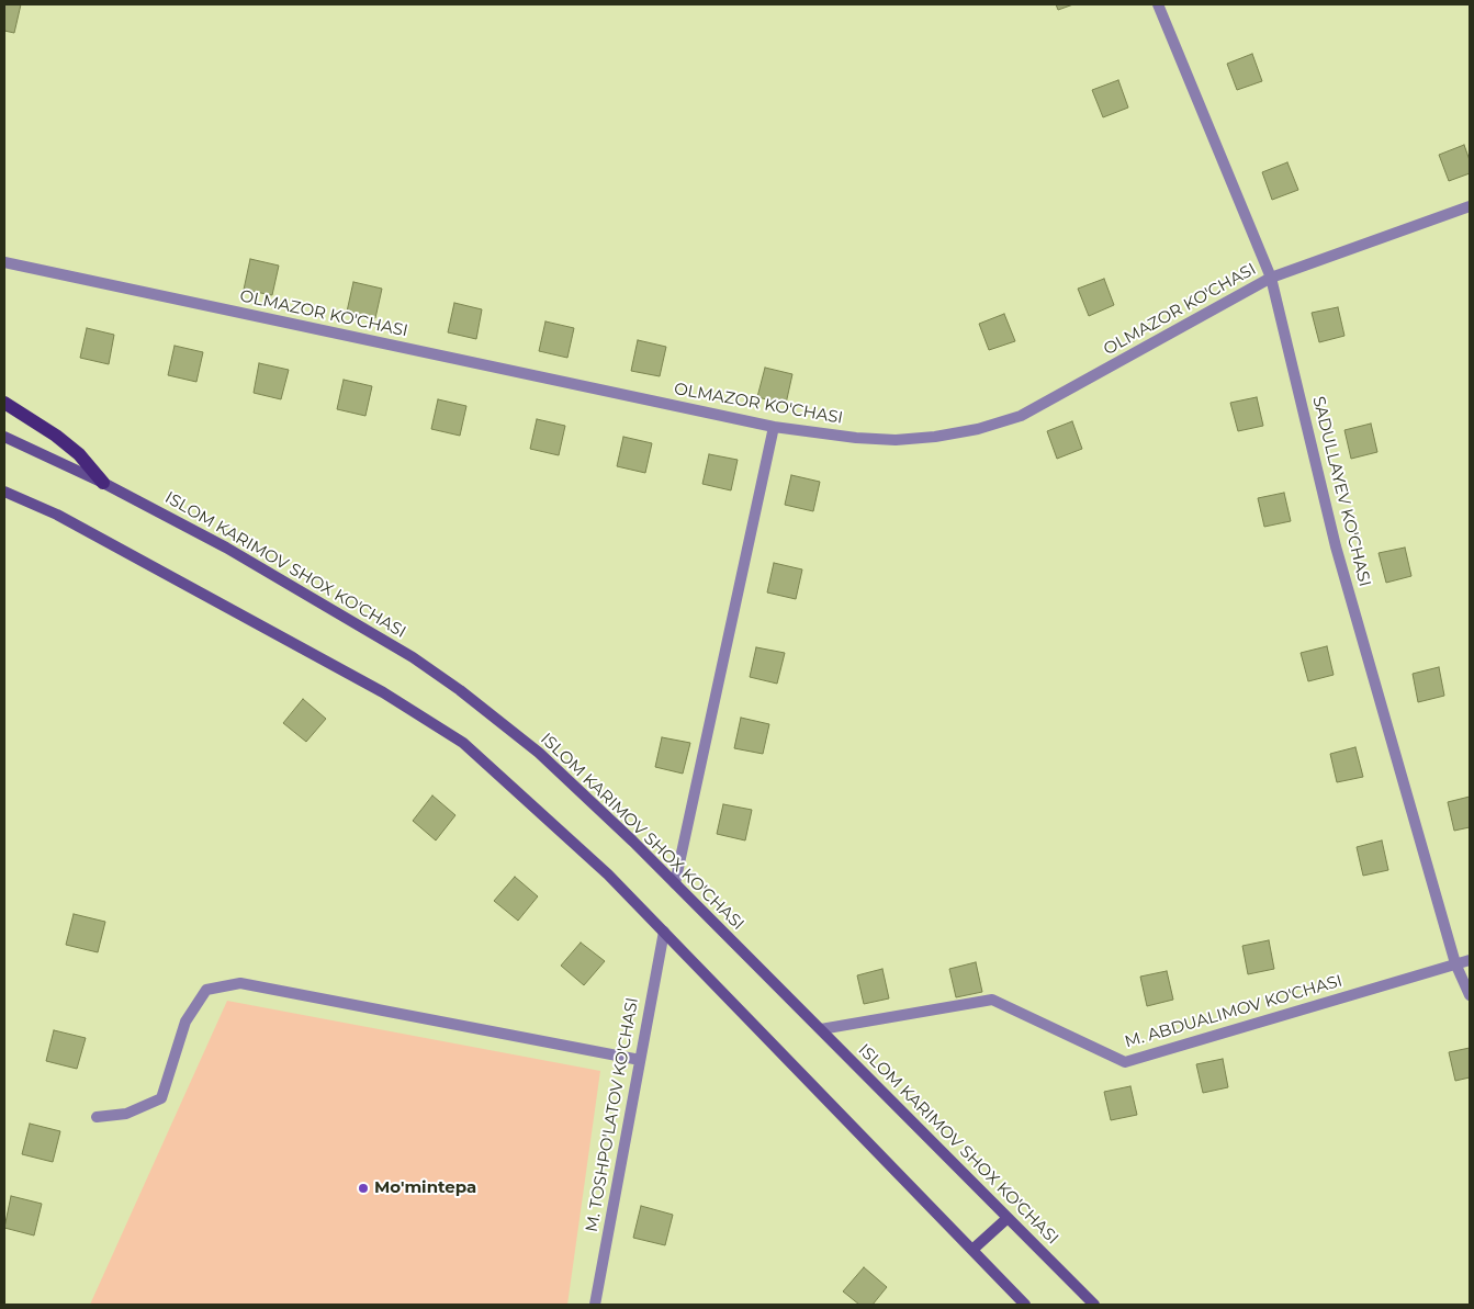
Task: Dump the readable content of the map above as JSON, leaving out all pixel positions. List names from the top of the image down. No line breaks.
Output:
{"streets":{"main road":["ISLOM KARIMOV SHOX KO'CHASI"],"street":["OLMAZOR KO'CHASI","SADULLAYEV KO'CHASI","M. ABDUALIMOV KO'CHASI","M. TOSHPO'LATOV KO'CHASI"]},"crossings":[["OLMAZOR KO'CHASI","SADULLAYEV KO'CHASI"],["SADULLAYEV KO'CHASI","M. ABDUALIMOV KO'CHASI"],["ISLOM KARIMOV SHOX KO'CHASI","M. ABDUALIMOV KO'CHASI"]],"places":["Mo'mintepa"]}
